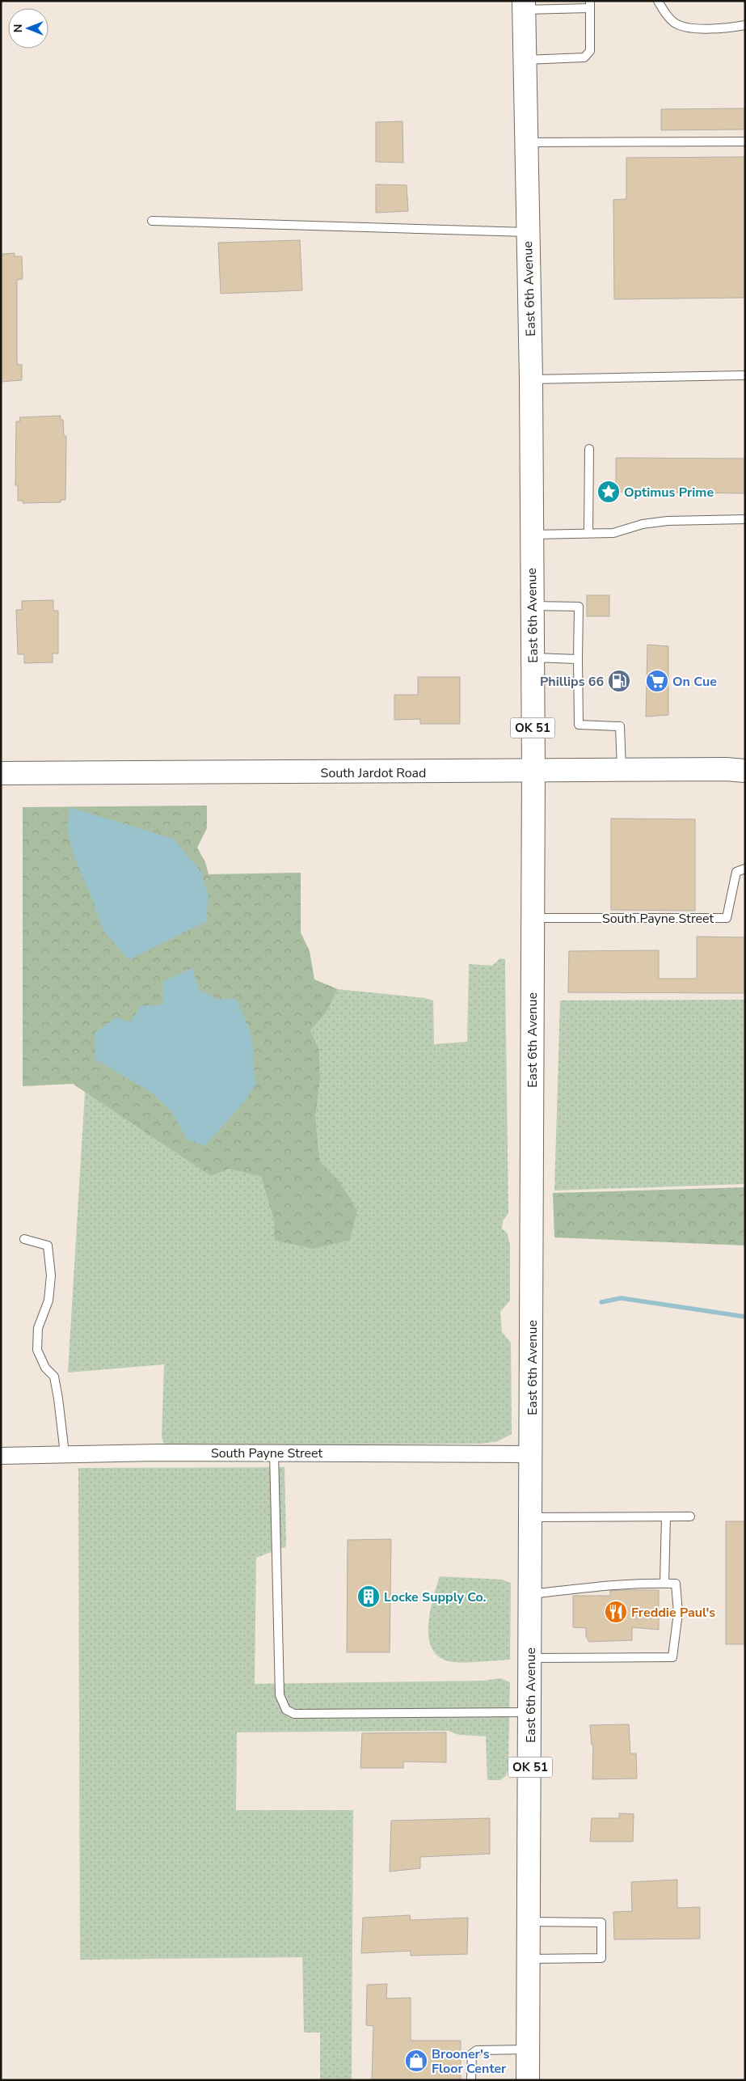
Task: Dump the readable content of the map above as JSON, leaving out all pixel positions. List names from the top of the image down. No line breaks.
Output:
{"streets":{"main road":["East 6th Avenue","OK 51","South Jardot Road"],"street":["South Payne Street"]},"crossings":[["East 6th Avenue","South Jardot Road"],["East 6th Avenue","South Payne Street"]],"places":{"place":["Optimus Prime"],"fuel station":["Phillips 66"],"supermarket":["On Cue"],"building":["Locke Supply Co."],"restaurant":["Freddie Paul's"],"shop":["Brooner's Floor Center"]},"north":"left"}
